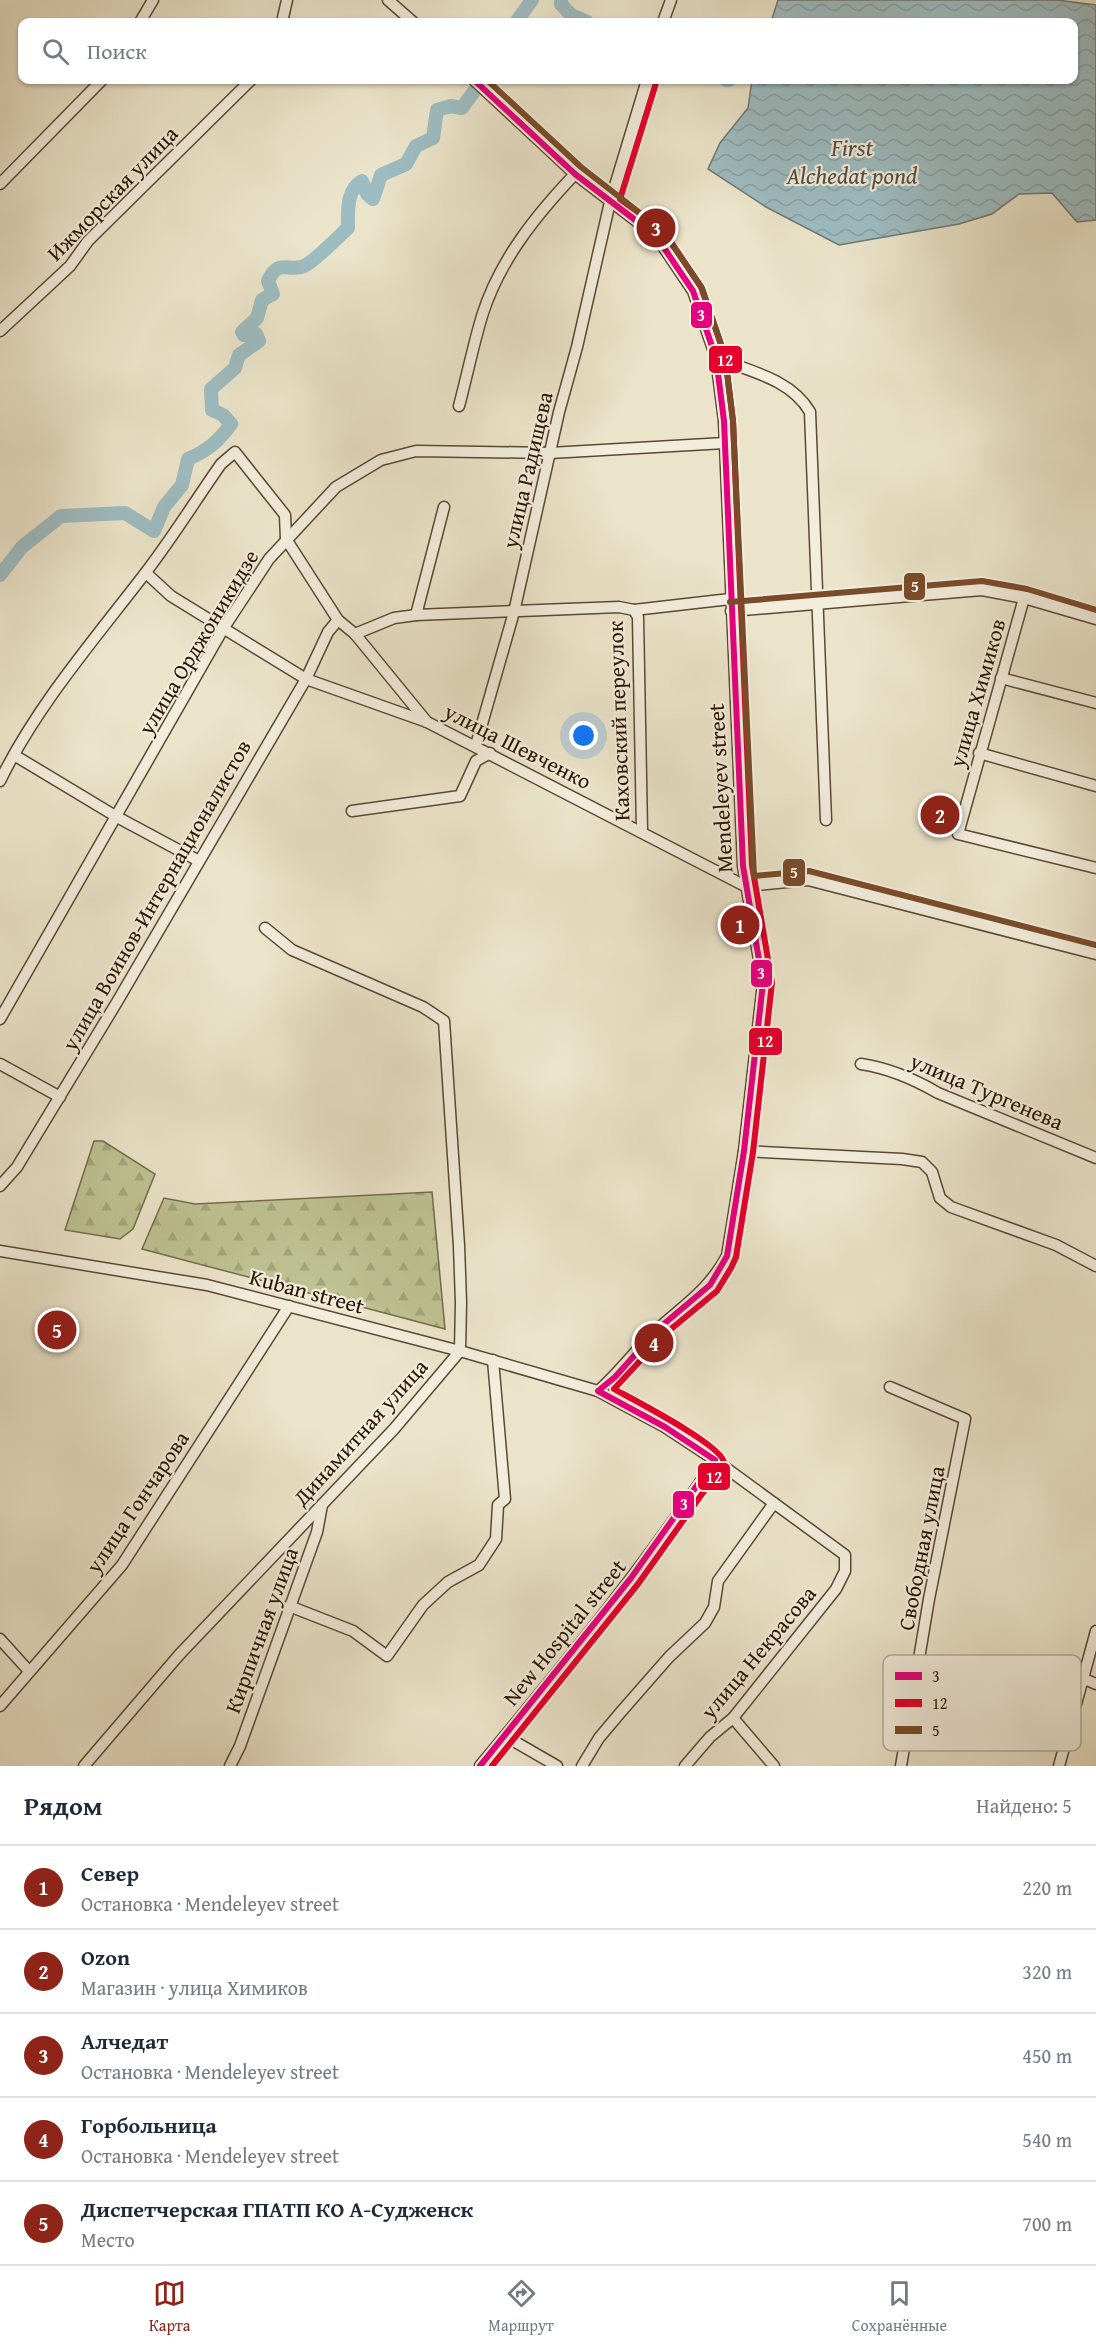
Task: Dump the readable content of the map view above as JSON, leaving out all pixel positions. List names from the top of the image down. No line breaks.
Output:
{"streets":{"street":["Ижморская улица","улица Радищева","улица Орджоникидзе","улица Химиков","Каховский переулок","улица Шевченко","Mendeleyev street","улица Воинов-Интернационалистов","улица Тургенева","Kuban street","Динамитная улица","улица Гончарова","Свободная улица","Кирпичная улица","New Hospital street","улица Некрасова"]},"crossings":[["улица Радищева","улица Орджоникидзе"],["улица Радищева","улица Шевченко"],["улица Радищева","Mendeleyev street"],["улица Орджоникидзе","улица Шевченко"],["улица Орджоникидзе","Mendeleyev street"],["Каховский переулок","улица Шевченко"],["улица Шевченко","Mendeleyev street"],["улица Шевченко","улица Воинов-Интернационалистов"],["Mendeleyev street","Kuban street"],["Kuban street","Динамитная улица"],["Kuban street","улица Гончарова"],["Kuban street","New Hospital street"],["Kuban street","улица Некрасова"],["Динамитная улица","Кирпичная улица"]],"water":["First Alchedat pond"],"lines":["transit line 3","transit line 12","transit line 5"],"legend":["3","12","5"],"page":{"search":"Поиск","pins":["3","2","1","5","4"],"heading":["Рядом","Найдено: 5"],"list":[{"mark":"1","name":"Север","note":"Остановка · Mendeleyev street","value":"220 m"},{"mark":"2","name":"Ozon","note":"Магазин · улица Химиков","value":"320 m"},{"mark":"3","name":"Алчедат","note":"Остановка · Mendeleyev street","value":"450 m"},{"mark":"4","name":"Горбольница","note":"Остановка · Mendeleyev street","value":"540 m"},{"mark":"5","name":"Диспетчерская ГПАТП КО А-Судженск","note":"Место","value":"700 m"}],"nav":["Карта","Маршрут","Сохранённые"]}}
